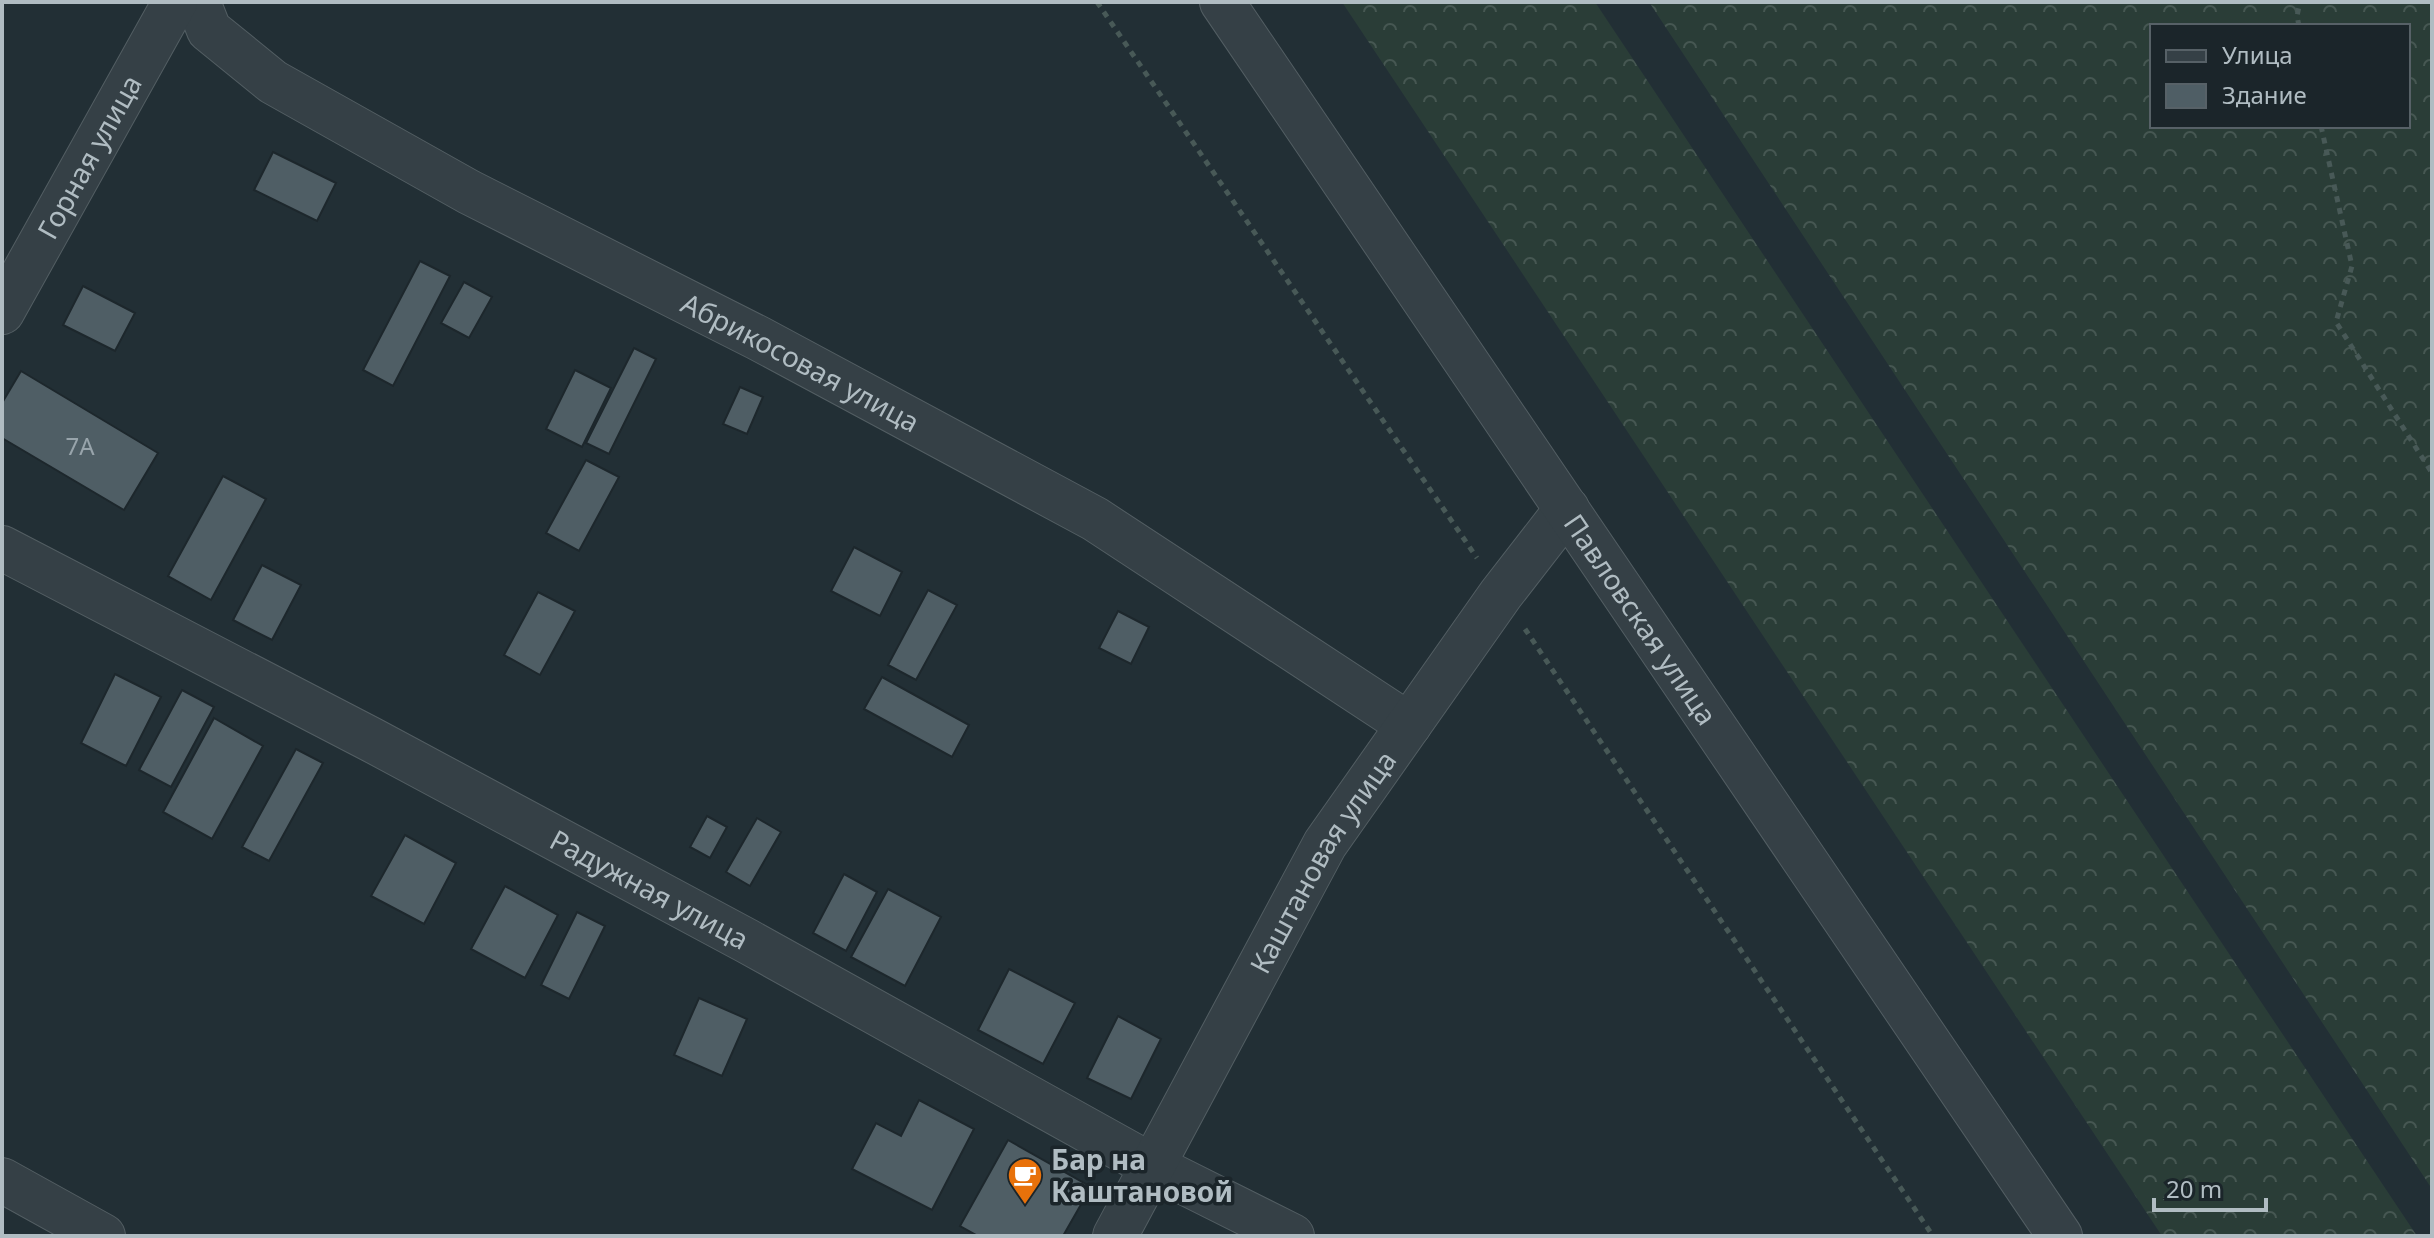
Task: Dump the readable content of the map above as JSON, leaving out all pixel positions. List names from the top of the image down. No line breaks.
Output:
{"streets":{"street":["Горная улица","Абрикосовая улица","Павловская улица","Каштановая улица","Радужная улица"]},"crossings":[["Абрикосовая улица","Каштановая улица"],["Павловская улица","Каштановая улица"],["Каштановая улица","Радужная улица"]],"places":{"cafe":["Бар на Каштановой"]},"house_numbers":["7А"],"legend":["Улица","Здание"],"scale_bar":"20 m"}
